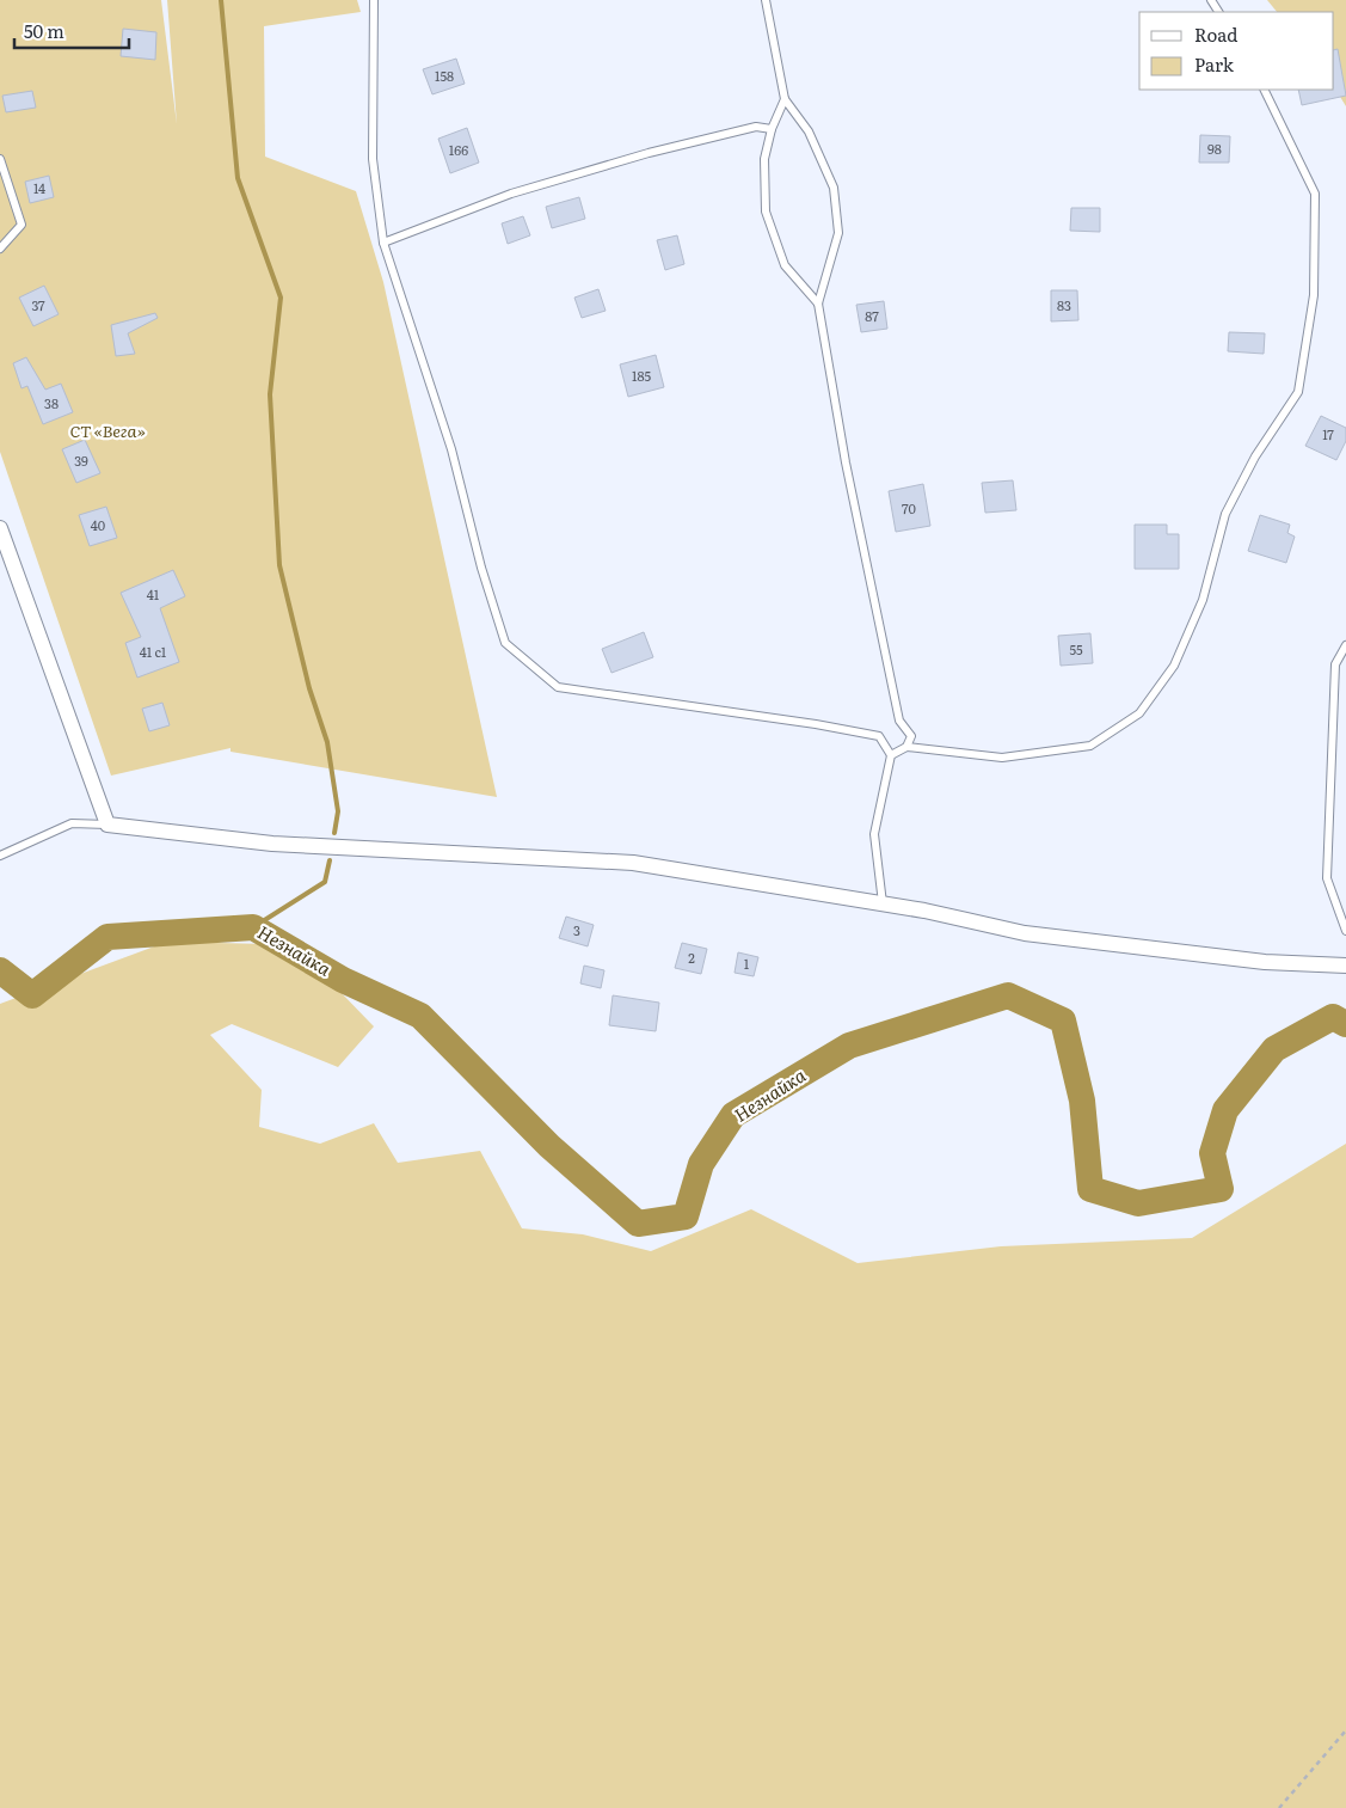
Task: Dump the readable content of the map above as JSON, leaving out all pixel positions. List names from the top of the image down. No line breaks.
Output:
{"water":["Незнайка"],"parks":["СТ «Вега»"],"house_numbers":["158","98","166","14","37","83","87","185","38","17","39","70","40","41","55","41 с1","3","2","1"],"legend":["Road","Park"],"scale_bar":"50 m"}
